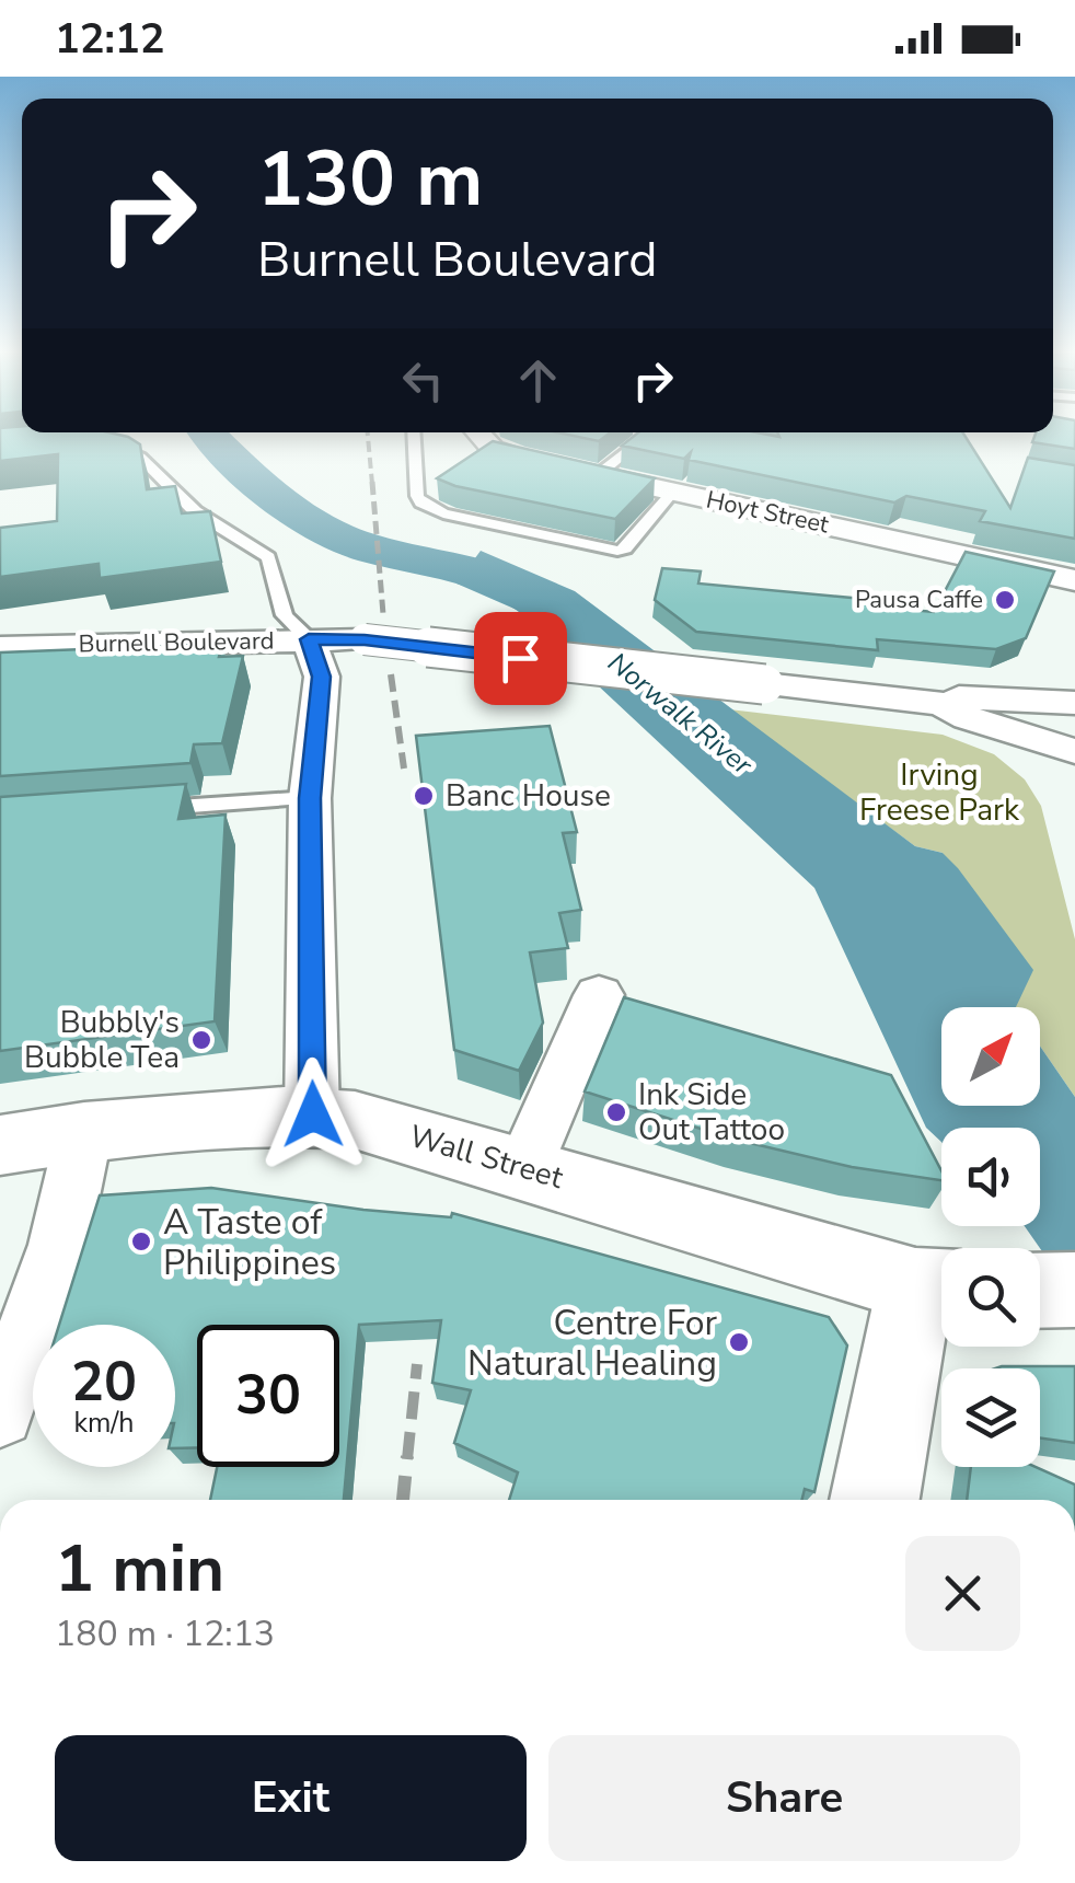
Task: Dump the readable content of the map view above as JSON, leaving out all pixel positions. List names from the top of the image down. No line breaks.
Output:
{"streets":{"main road":["Wall Street"],"street":["Hoyt Street","Burnell Boulevard"]},"water":["Norwalk River"],"parks":["Irving Freese Park"],"places":["Pausa Caffe","Banc House","Bubbly's Bubble Tea","Ink Side Out Tattoo","A Taste of Philippines","Centre For Natural Healing"],"north":"top right","page":{"status":"12:12","turn":["130 m","Burnell Boulevard"],"speed":"20 km/h","limit":"30","heading":["1 min","180 m · 12:13"],"buttons":["Exit","Share"]}}
